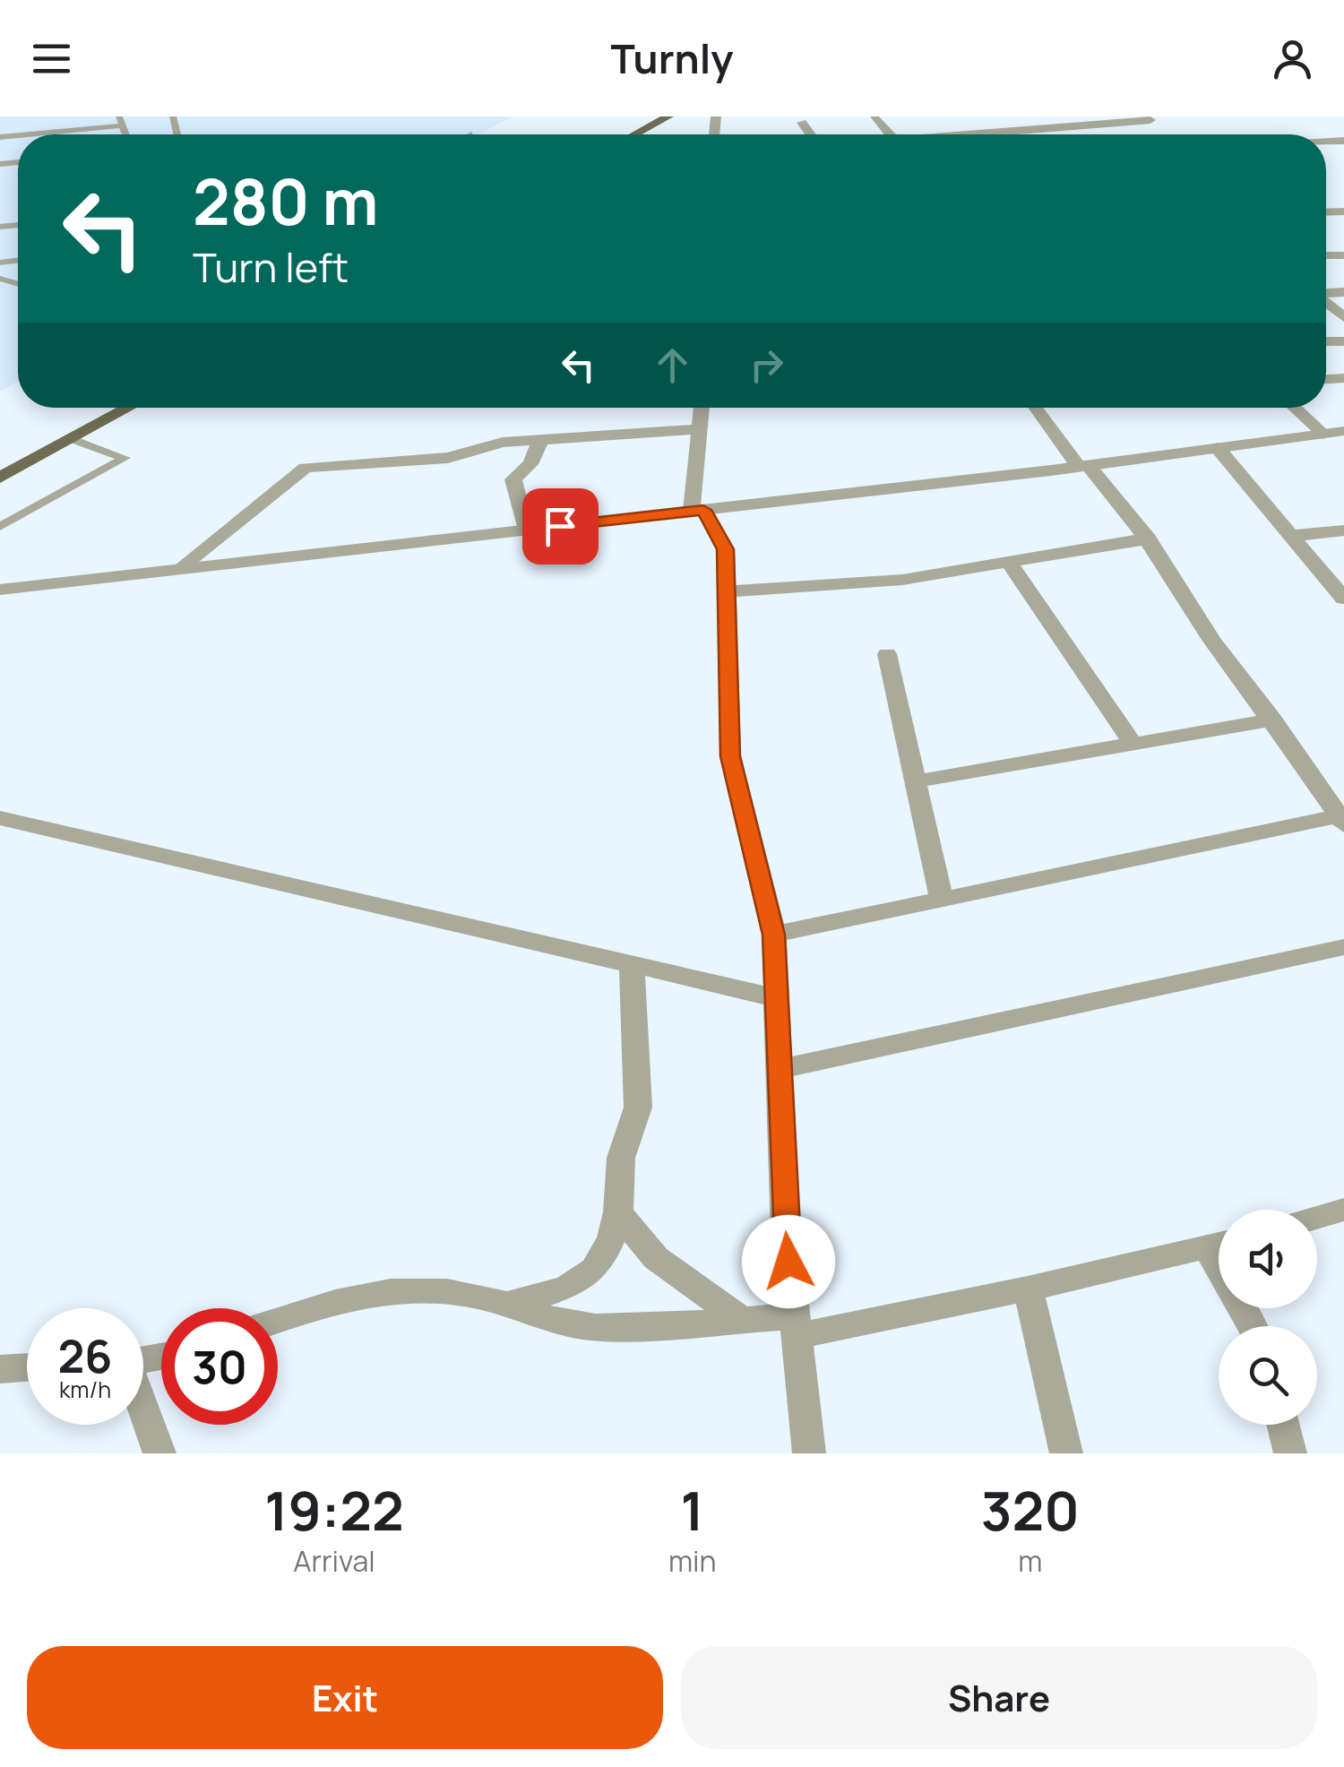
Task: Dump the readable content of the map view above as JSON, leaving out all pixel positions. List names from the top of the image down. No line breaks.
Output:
{"page":{"header":"Turnly","turn":["280 m","Turn left"],"speed":"26 km/h","limit":"30","eta":["19:22","Arrival","1","min","320","m"],"buttons":["Exit","Share"]}}
